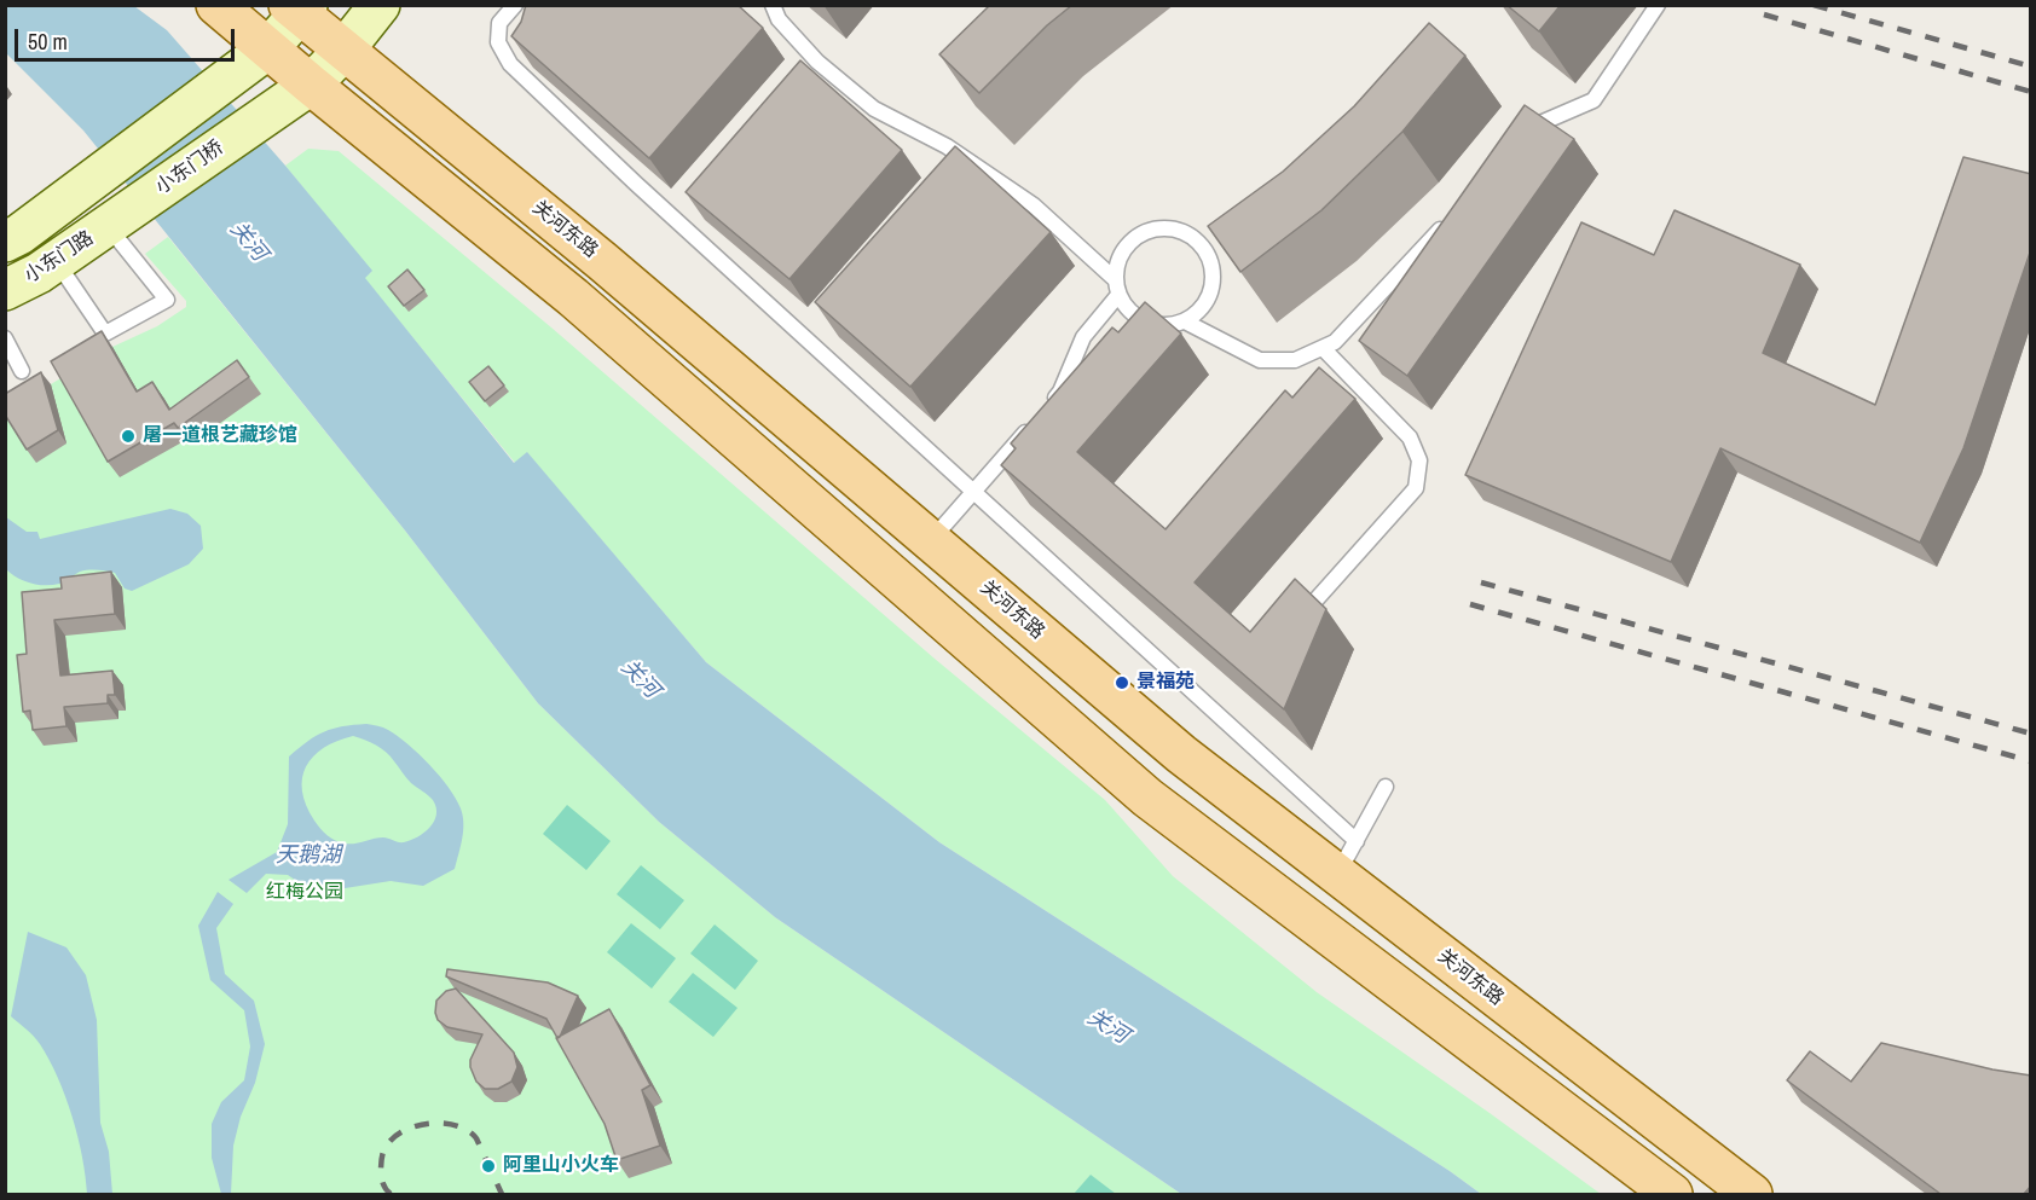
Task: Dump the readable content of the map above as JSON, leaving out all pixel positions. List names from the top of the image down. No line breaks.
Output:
{"streets":{"main road":["小东门桥","关河东路","小东门路"]},"crossings":[["小东门桥","小东门路"]],"water":["关河","天鹅湖"],"parks":["红梅公园"],"places":["屠一道根艺藏珍馆","景福苑","阿里山小火车"],"scale_bar":"50 m"}
